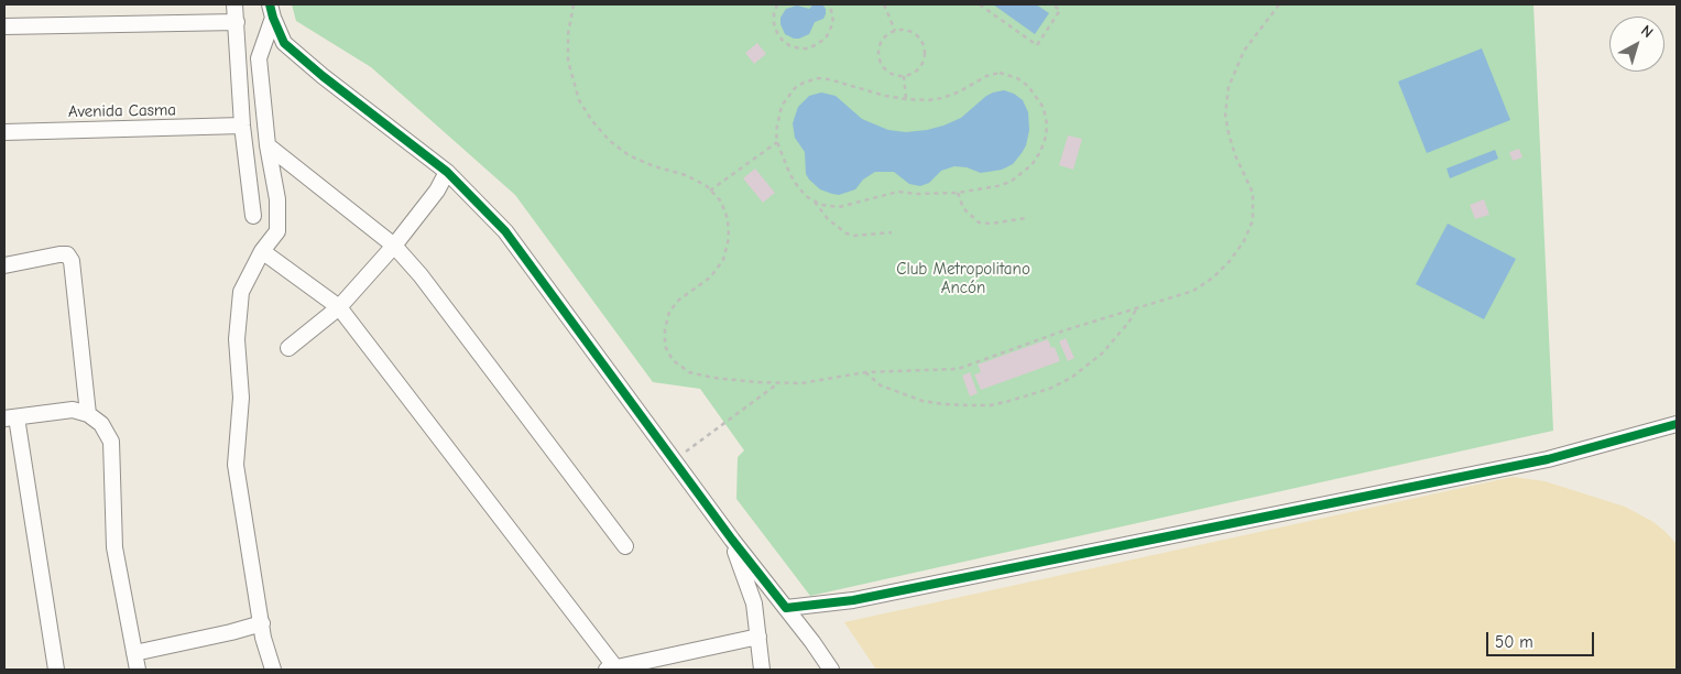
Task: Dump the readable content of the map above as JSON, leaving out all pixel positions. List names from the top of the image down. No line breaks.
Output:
{"streets":{"street":["Avenida Casma"]},"parks":["Club Metropolitano Ancón"],"scale_bar":"50 m","north":"top right"}
